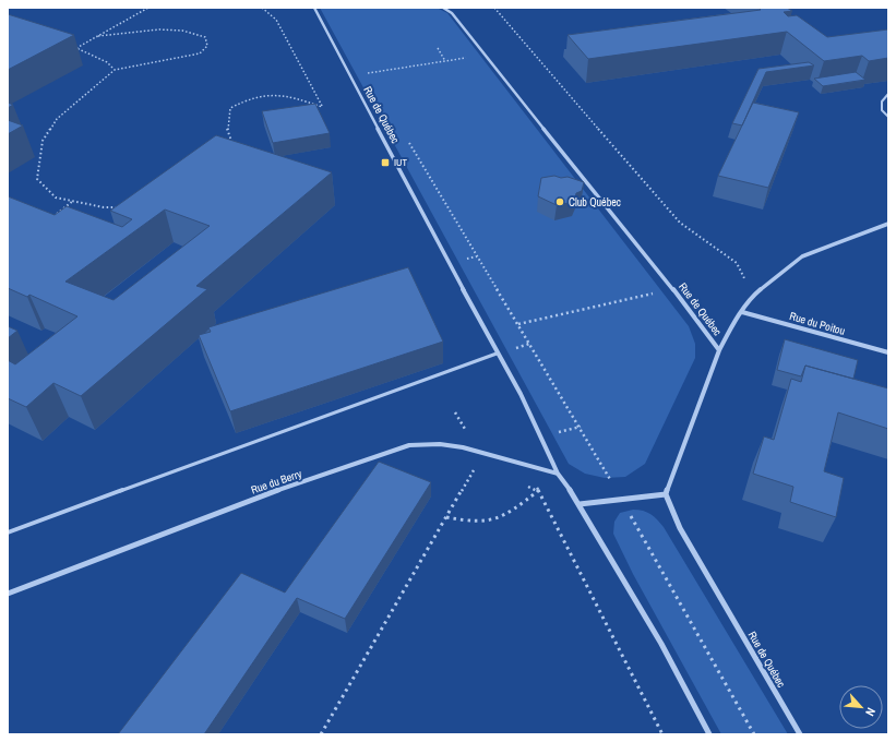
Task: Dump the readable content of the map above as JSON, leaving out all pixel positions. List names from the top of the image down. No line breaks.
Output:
{"streets":{"street":["Rue de Québec","Rue du Poitou","Rue du Berry"]},"crossings":[["Rue de Québec","Rue du Berry"]],"places":{"transit":["IUT"],"other":["Club Québec"]},"north":"bottom right"}
